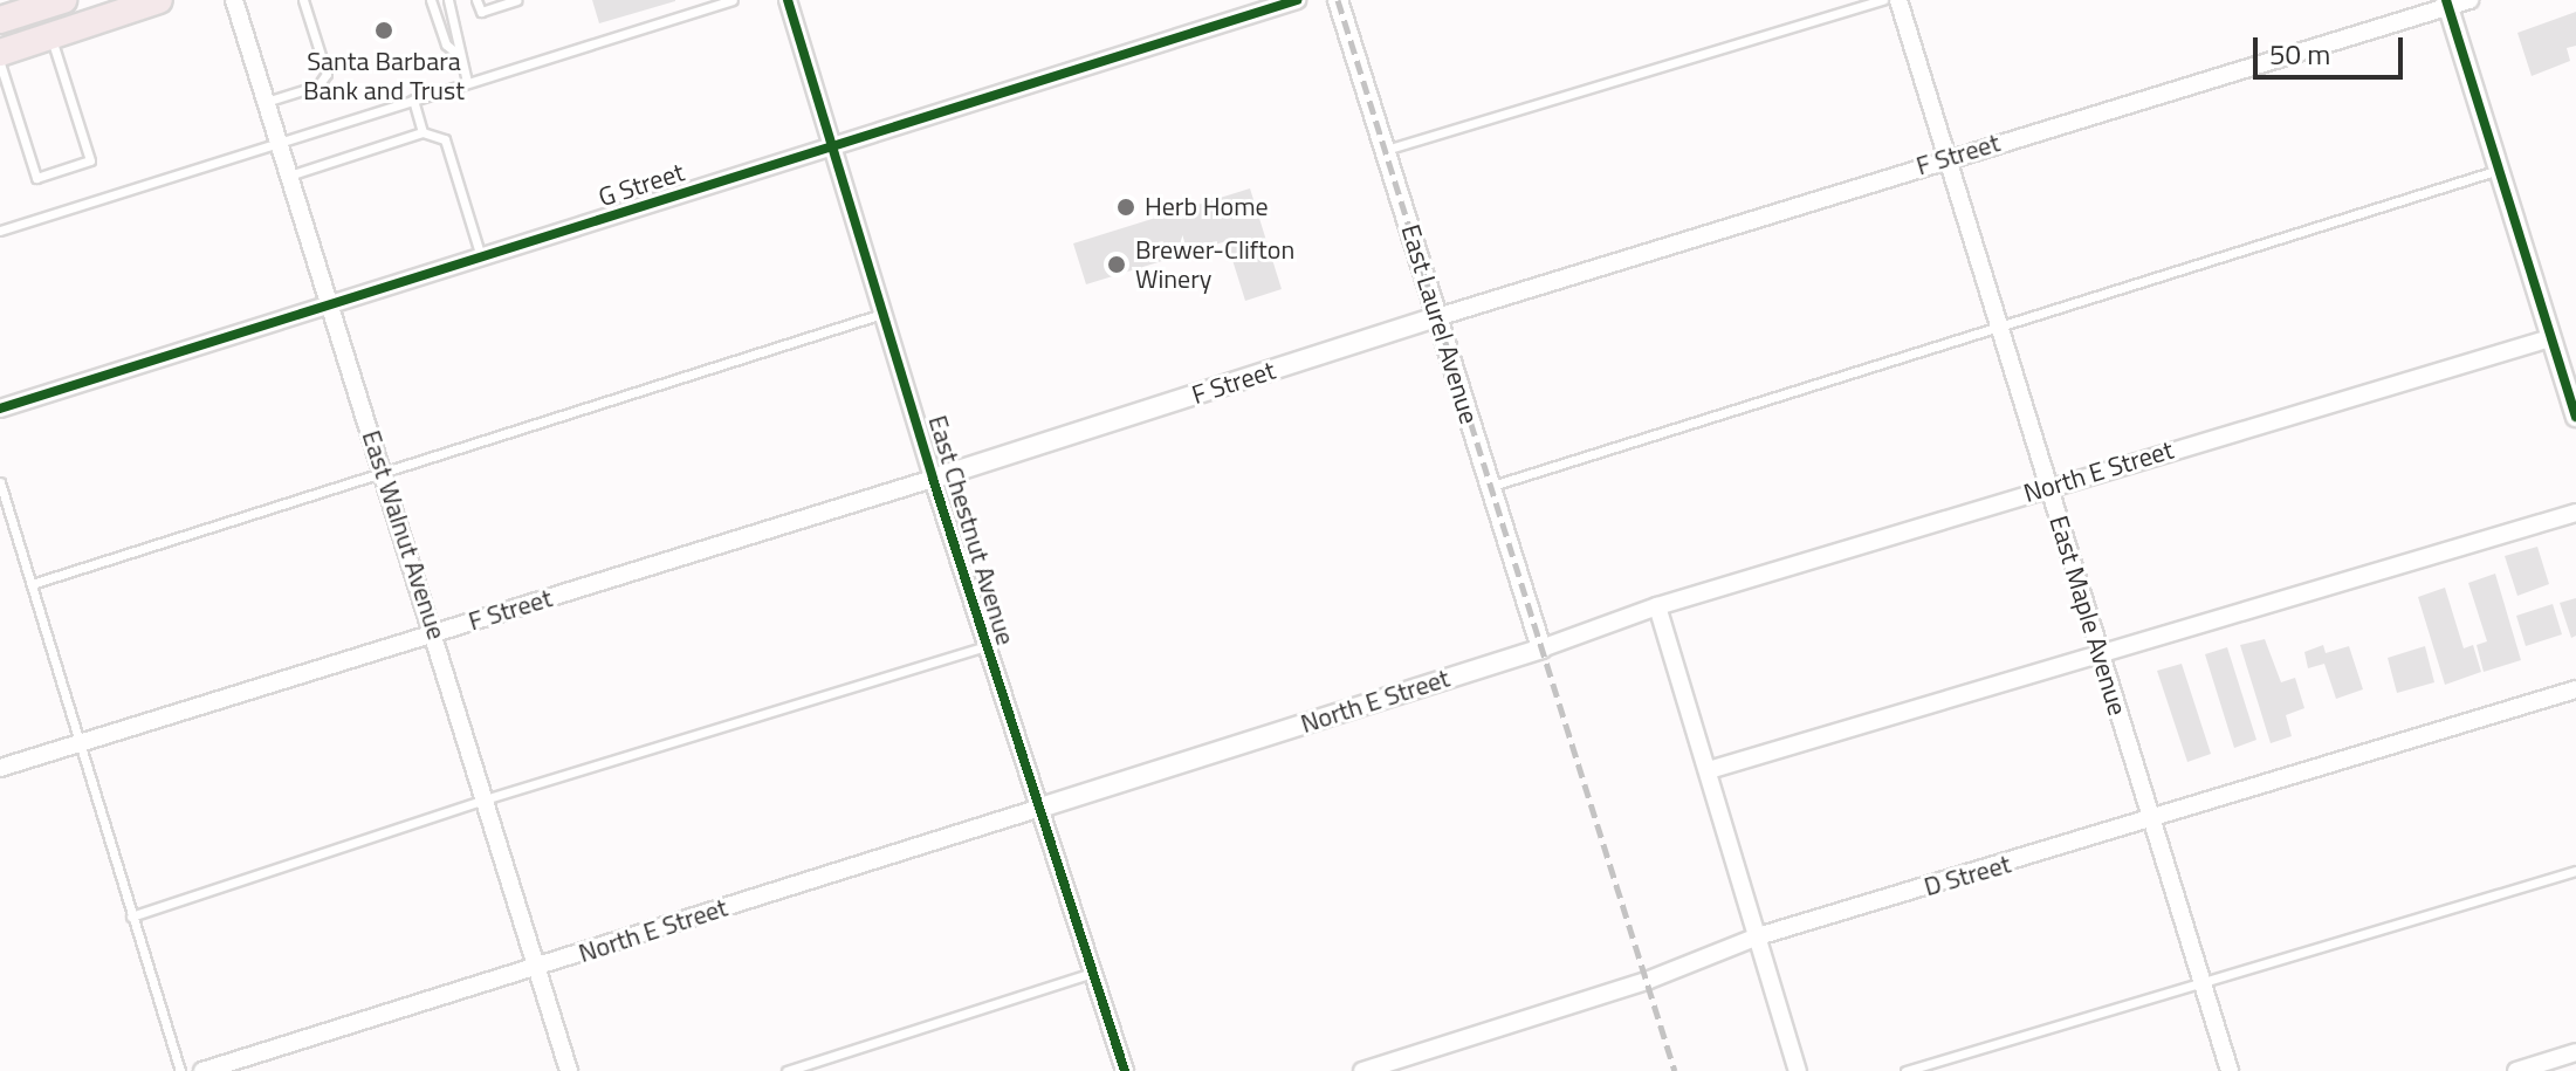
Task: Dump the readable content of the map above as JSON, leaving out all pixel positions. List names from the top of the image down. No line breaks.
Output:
{"streets":{"street":["F Street","G Street","East Laurel Avenue","North E Street","East Chestnut Avenue","East Walnut Avenue","East Maple Avenue","D Street"]},"crossings":[["F Street","East Laurel Avenue"],["F Street","East Chestnut Avenue"],["F Street","East Walnut Avenue"],["F Street","East Maple Avenue"],["G Street","East Chestnut Avenue"],["G Street","East Walnut Avenue"],["East Laurel Avenue","North E Street"],["North E Street","East Chestnut Avenue"],["North E Street","East Walnut Avenue"],["North E Street","East Maple Avenue"],["East Maple Avenue","D Street"]],"places":["Santa Barbara Bank and Trust","Herb Home","Brewer-Clifton Winery"],"scale_bar":"50 m"}
